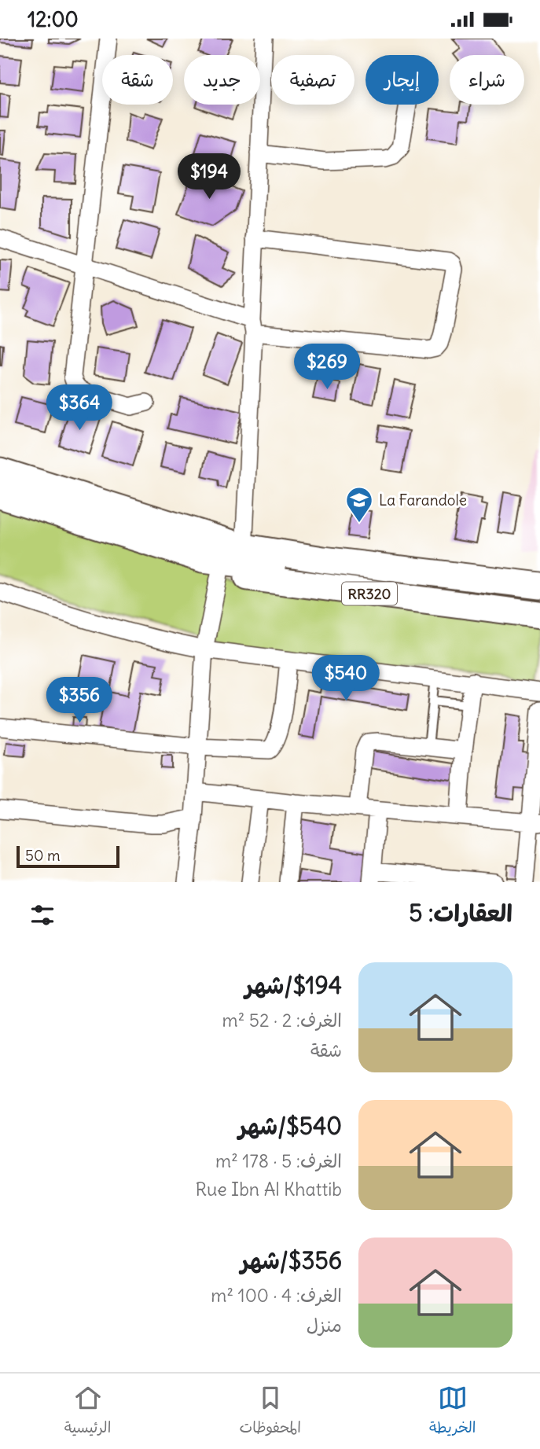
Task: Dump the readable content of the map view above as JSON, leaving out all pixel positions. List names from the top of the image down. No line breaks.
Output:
{"streets":{"main road":["RR320"]},"places":{"school or university":["La Farandole"]},"scale_bar":"50 m","page":{"status":"12:00","chip":["شراء","إيجار","تصفية","جديد","شقة"],"price":["$194","$269","$364","$540","$356"],"scale":"50 m","heading":"العقارات: 5","list":[{"name":"$194/شهر","note":"الغرف: 2 · 52 m² · شقة"},{"name":"$540/شهر","note":"الغرف: 5 · 178 m² · Rue Ibn Al Khattib"},{"name":"$356/شهر","note":"الغرف: 4 · 100 m² · منزل"}],"tabs":["الخريطة","المحفوظات","الرئيسية"]}}
